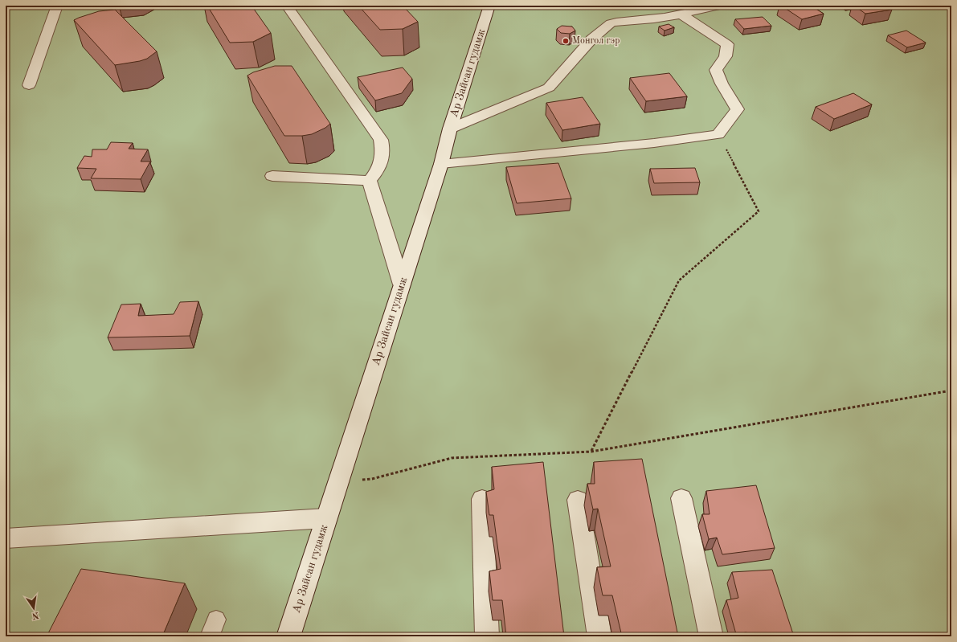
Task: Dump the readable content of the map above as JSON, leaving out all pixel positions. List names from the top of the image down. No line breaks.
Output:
{"streets":{"street":["Ар Зайсан гудамж"]},"places":["Монгол гэр"],"north":"bottom"}
